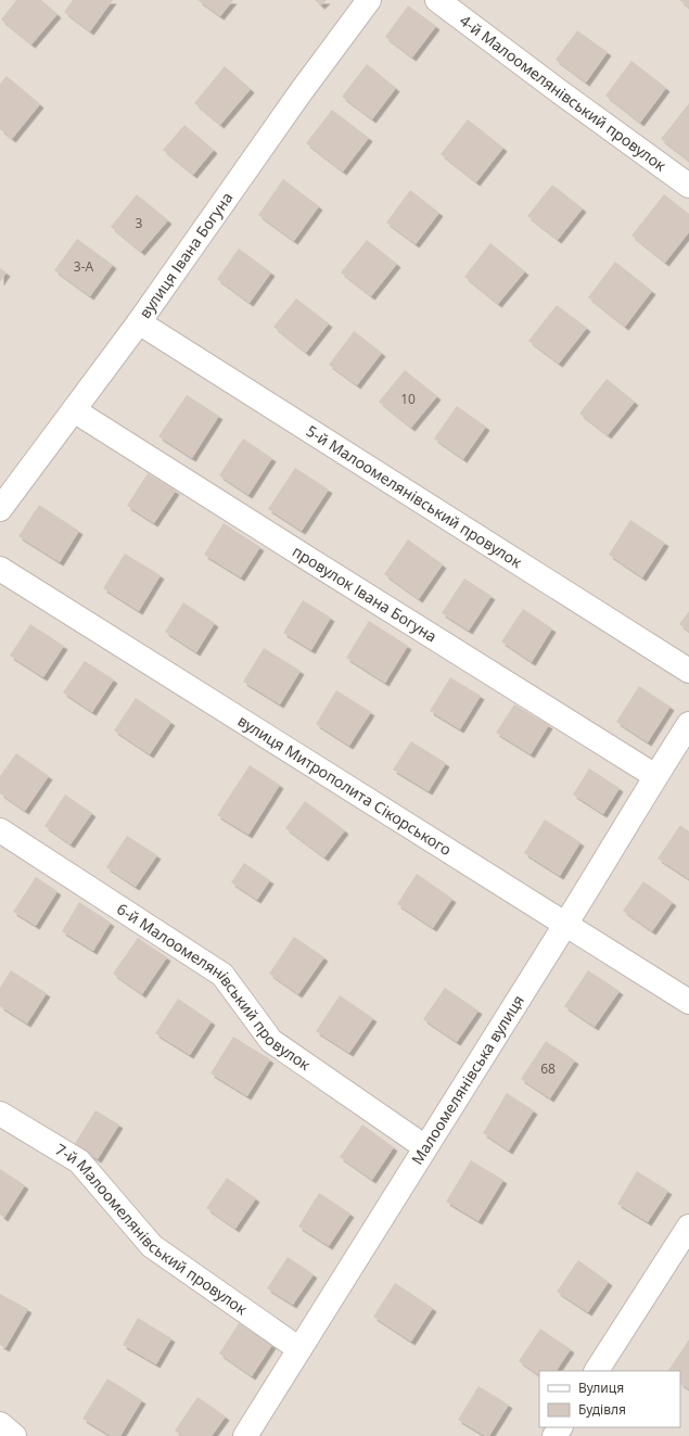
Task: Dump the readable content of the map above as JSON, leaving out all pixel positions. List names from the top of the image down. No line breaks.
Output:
{"streets":{"street":["4-й Малоомелянівський провулок","вулиця Івана Богуна","5-й Малоомелянівський провулок","провулок Івана Богуна","вулиця Митрополита Сікорського","6-й Малоомелянівський провулок","Малоомелянівська вулиця","7-й Малоомелянівський провулок"]},"crossings":[["вулиця Івана Богуна","5-й Малоомелянівський провулок"],["вулиця Івана Богуна","провулок Івана Богуна"],["провулок Івана Богуна","Малоомелянівська вулиця"],["вулиця Митрополита Сікорського","Малоомелянівська вулиця"],["6-й Малоомелянівський провулок","Малоомелянівська вулиця"],["Малоомелянівська вулиця","7-й Малоомелянівський провулок"]],"house_numbers":["3","3-А","10","68"],"legend":["Вулиця","Будівля"]}
